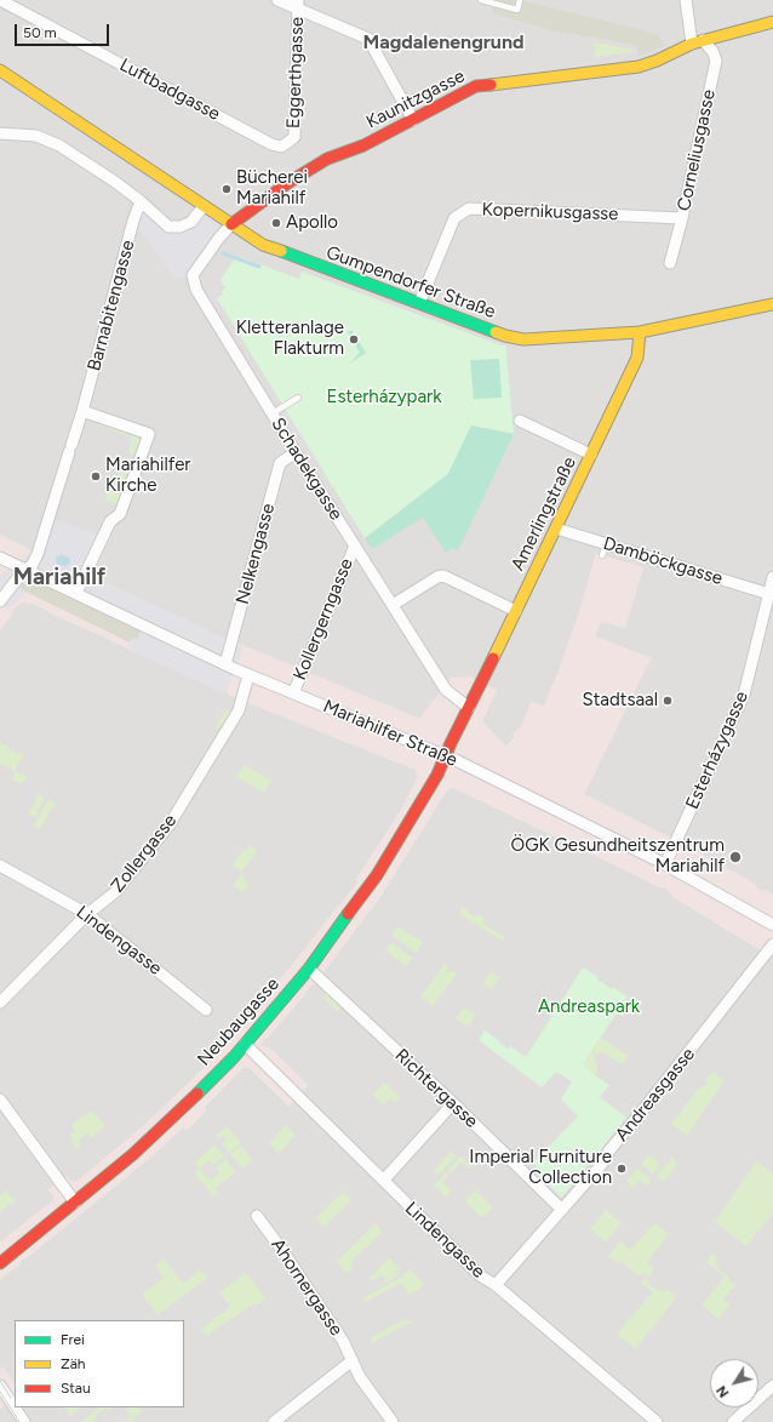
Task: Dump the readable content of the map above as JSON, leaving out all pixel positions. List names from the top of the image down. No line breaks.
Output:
{"streets":{"street":["Eggerthgasse","Luftbadgasse","Kaunitzgasse","Corneliusgasse","Kopernikusgasse","Gumpendorfer Straße","Barnabitengasse","Schadekgasse","Amerlingstraße","Nelkengasse","Damböckgasse","Kollergerngasse","Mariahilfer Straße","Esterházygasse","Zollergasse","Lindengasse","Neubaugasse","Richtergasse","Andreasgasse","Ahornergasse"]},"crossings":[["Eggerthgasse","Luftbadgasse"],["Kaunitzgasse","Corneliusgasse"],["Kaunitzgasse","Gumpendorfer Straße"],["Kaunitzgasse","Schadekgasse"],["Corneliusgasse","Kopernikusgasse"],["Kopernikusgasse","Gumpendorfer Straße"],["Gumpendorfer Straße","Schadekgasse"],["Gumpendorfer Straße","Amerlingstraße"],["Barnabitengasse","Mariahilfer Straße"],["Schadekgasse","Amerlingstraße"],["Schadekgasse","Nelkengasse"],["Schadekgasse","Kollergerngasse"],["Amerlingstraße","Damböckgasse"],["Amerlingstraße","Mariahilfer Straße"],["Amerlingstraße","Neubaugasse"],["Nelkengasse","Mariahilfer Straße"],["Damböckgasse","Esterházygasse"],["Kollergerngasse","Mariahilfer Straße"],["Mariahilfer Straße","Esterházygasse"],["Mariahilfer Straße","Zollergasse"],["Mariahilfer Straße","Neubaugasse"],["Zollergasse","Lindengasse"],["Lindengasse","Neubaugasse"],["Lindengasse","Andreasgasse"],["Neubaugasse","Richtergasse"],["Richtergasse","Andreasgasse"]],"districts":["Magdalenengrund","Mariahilf"],"parks":["Esterházypark","Andreaspark"],"places":["Bücherei Mariahilf","Apollo","Kletteranlage Flakturm","Mariahilfer Kirche","Stadtsaal","ÖGK Gesundheitszentrum Mariahilf","Imperial Furniture Collection"],"legend":["Frei","Zäh","Stau"],"scale_bar":"50 m","north":"bottom left"}
